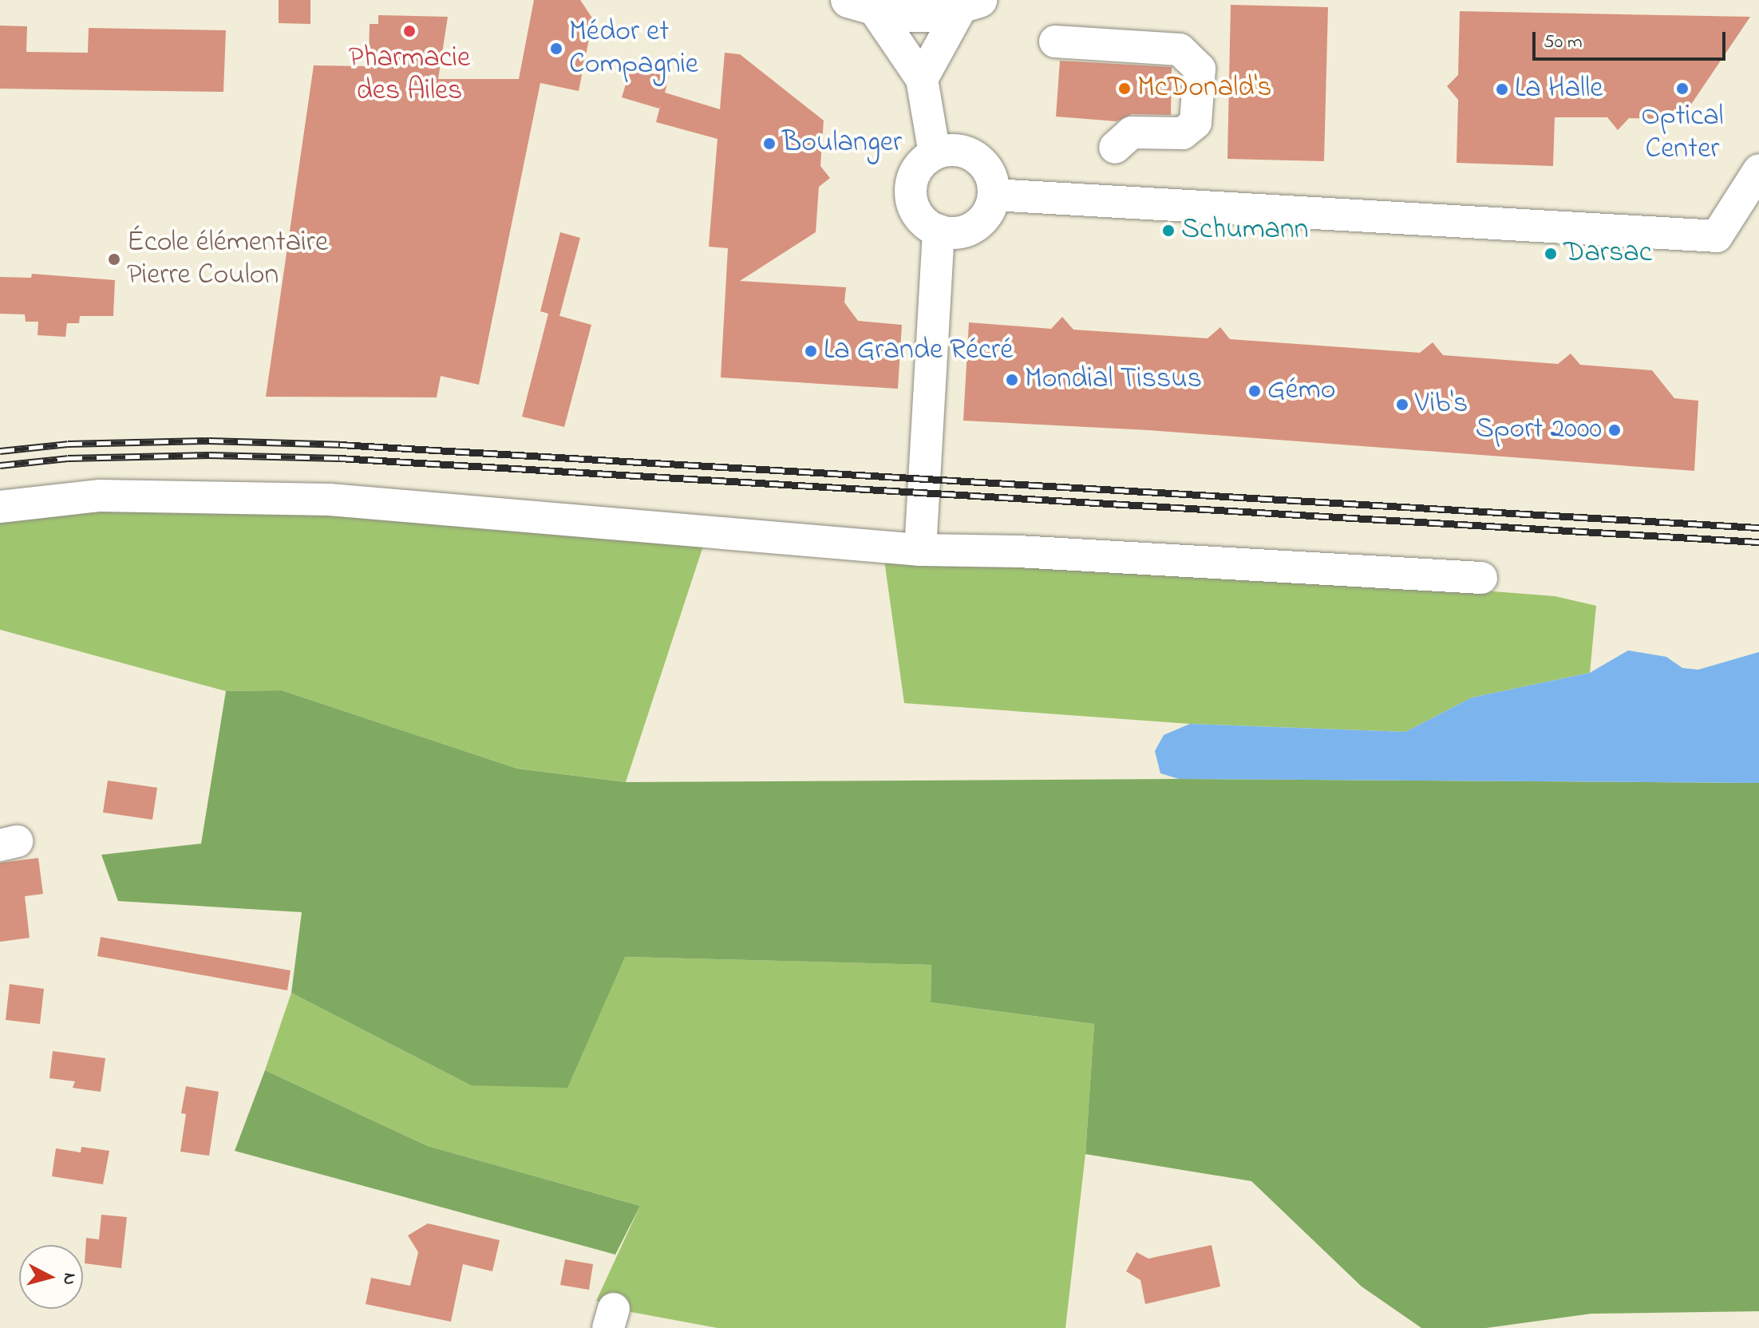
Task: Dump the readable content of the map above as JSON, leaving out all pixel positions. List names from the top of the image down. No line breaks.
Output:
{"places":["Pharmacie des Ailes","Médor et Compagnie","McDonald's","Optical Center","La Halle","Boulanger","Schumann","Darsac","École élémentaire Pierre Coulon","La Grande Récré","Mondial Tissus","Gémo","Vib's","Sport 2000"],"scale_bar":"50 m","north":"right"}
